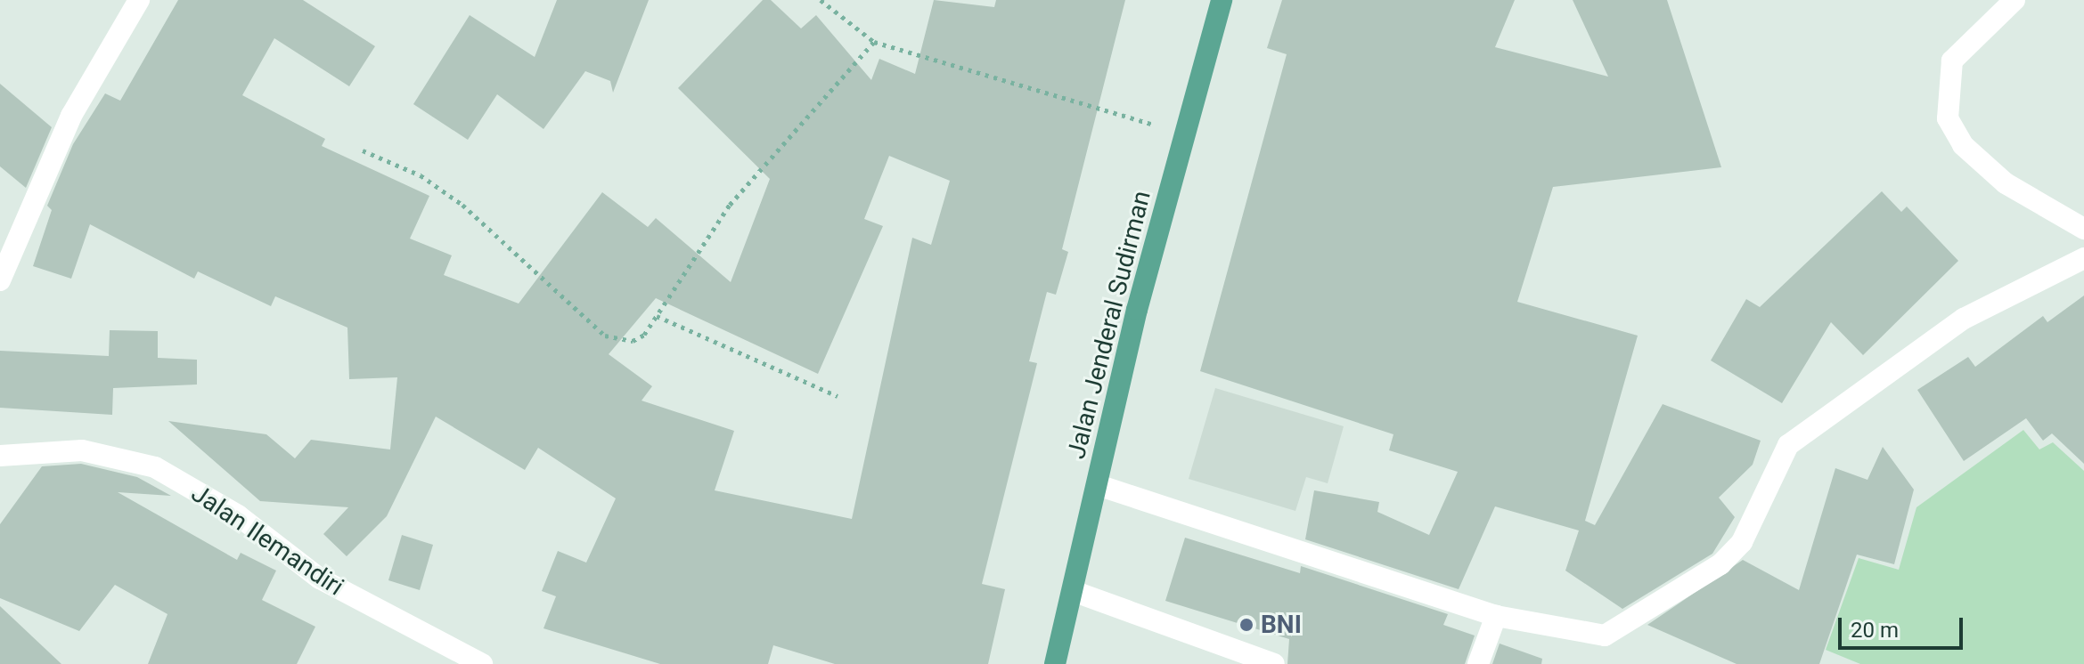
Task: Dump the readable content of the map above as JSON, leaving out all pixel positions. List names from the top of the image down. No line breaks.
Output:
{"streets":{"main road":["Jalan Jenderal Sudirman"],"street":["Jalan Ilemandiri"]},"places":["BNI"],"scale_bar":"20 m"}
